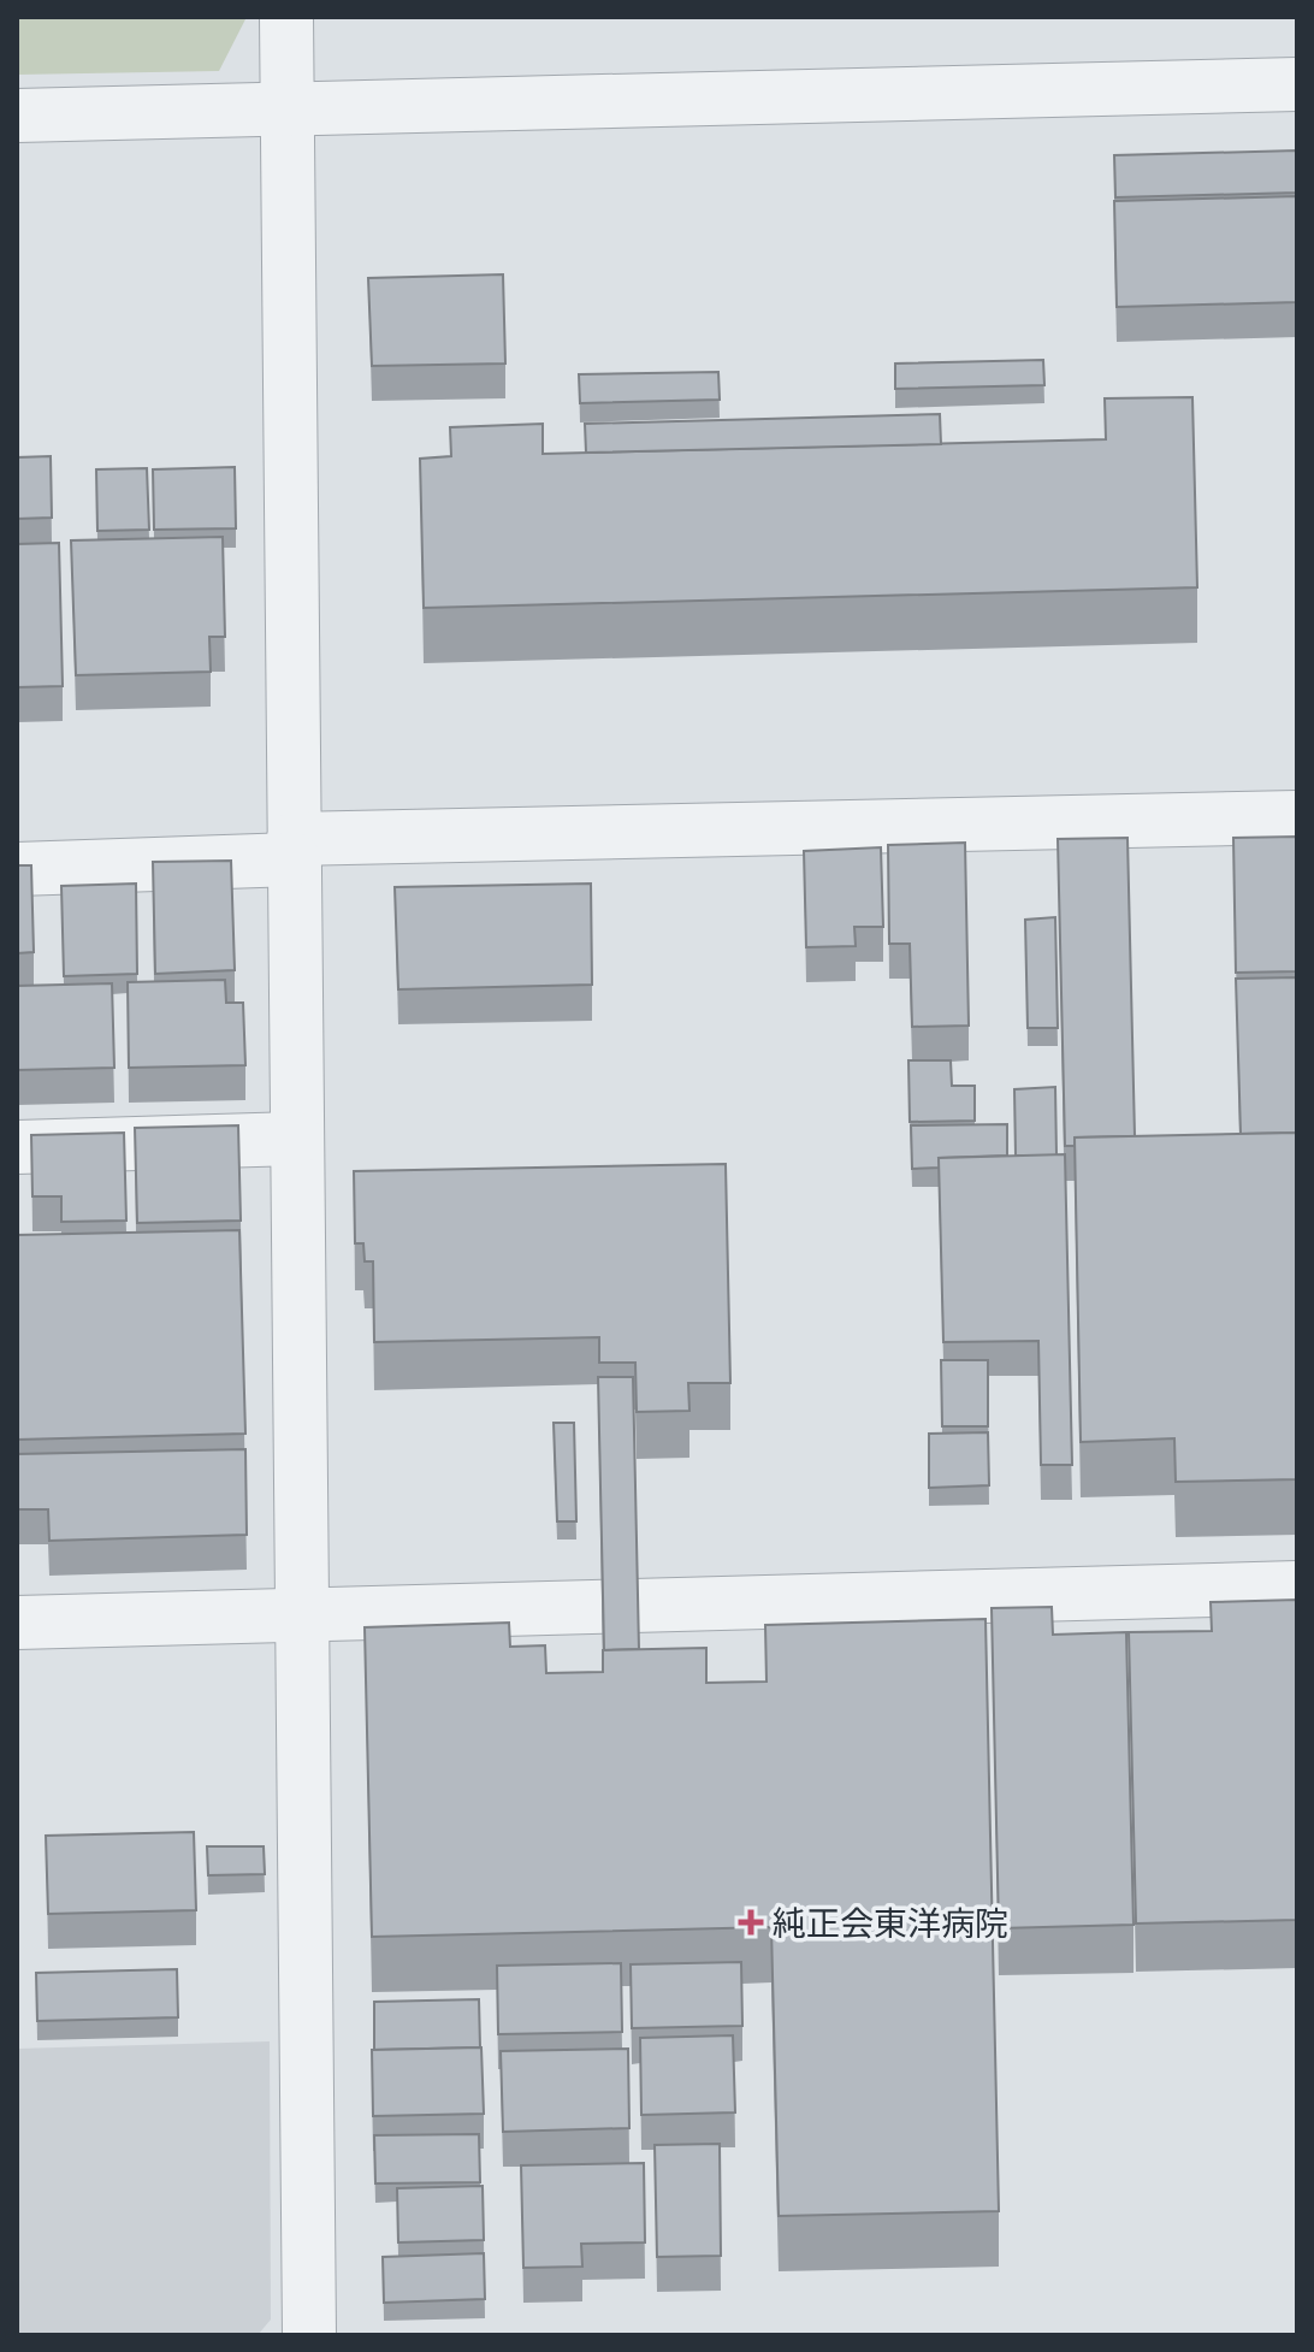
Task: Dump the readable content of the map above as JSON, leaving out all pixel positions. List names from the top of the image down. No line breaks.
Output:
{"places":{"health":["純正会東洋病院"]}}
